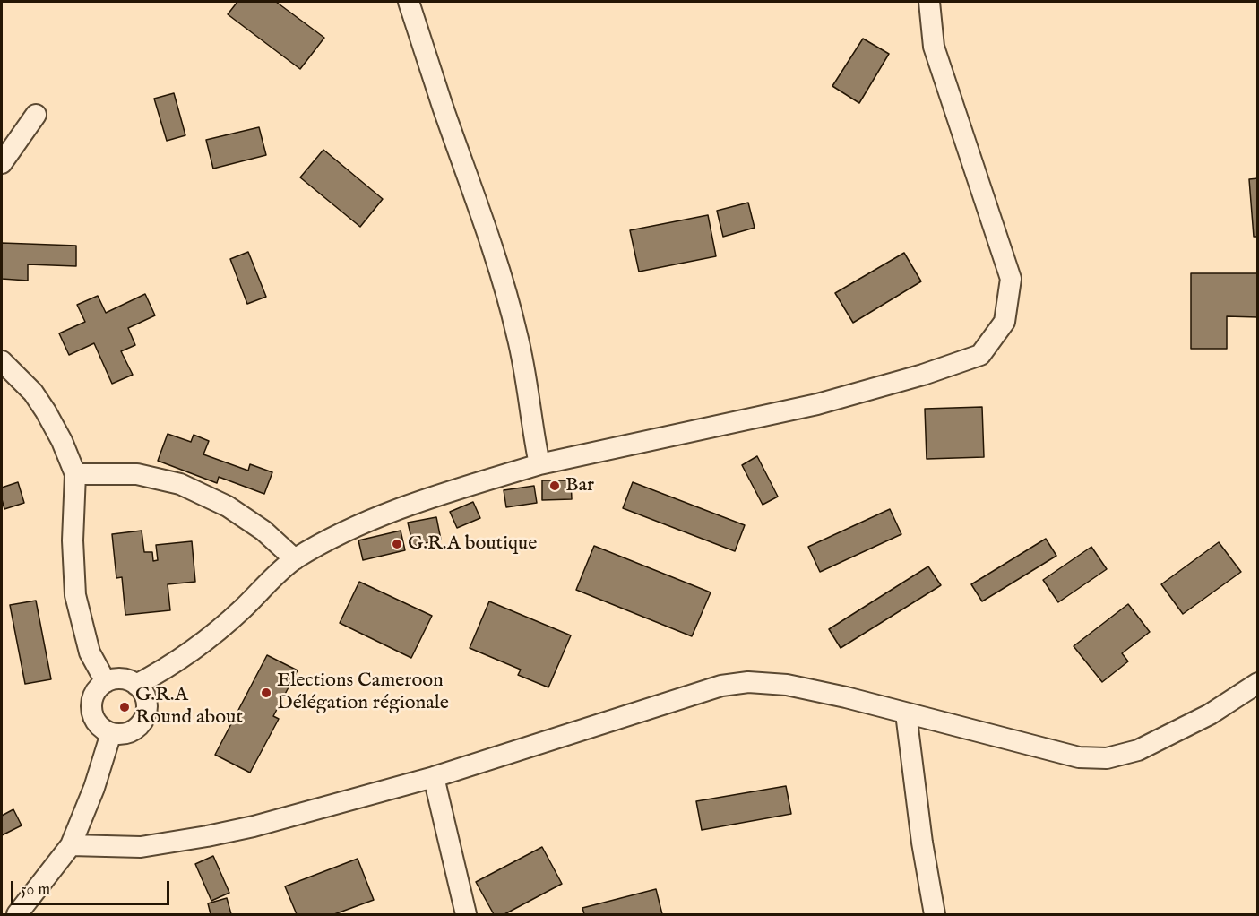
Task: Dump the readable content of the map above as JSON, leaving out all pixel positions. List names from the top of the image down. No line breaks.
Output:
{"places":["Bar","G.R.A boutique","Elections Cameroon Délégation régionale","G.R.A Round about"],"scale_bar":"50 m"}
